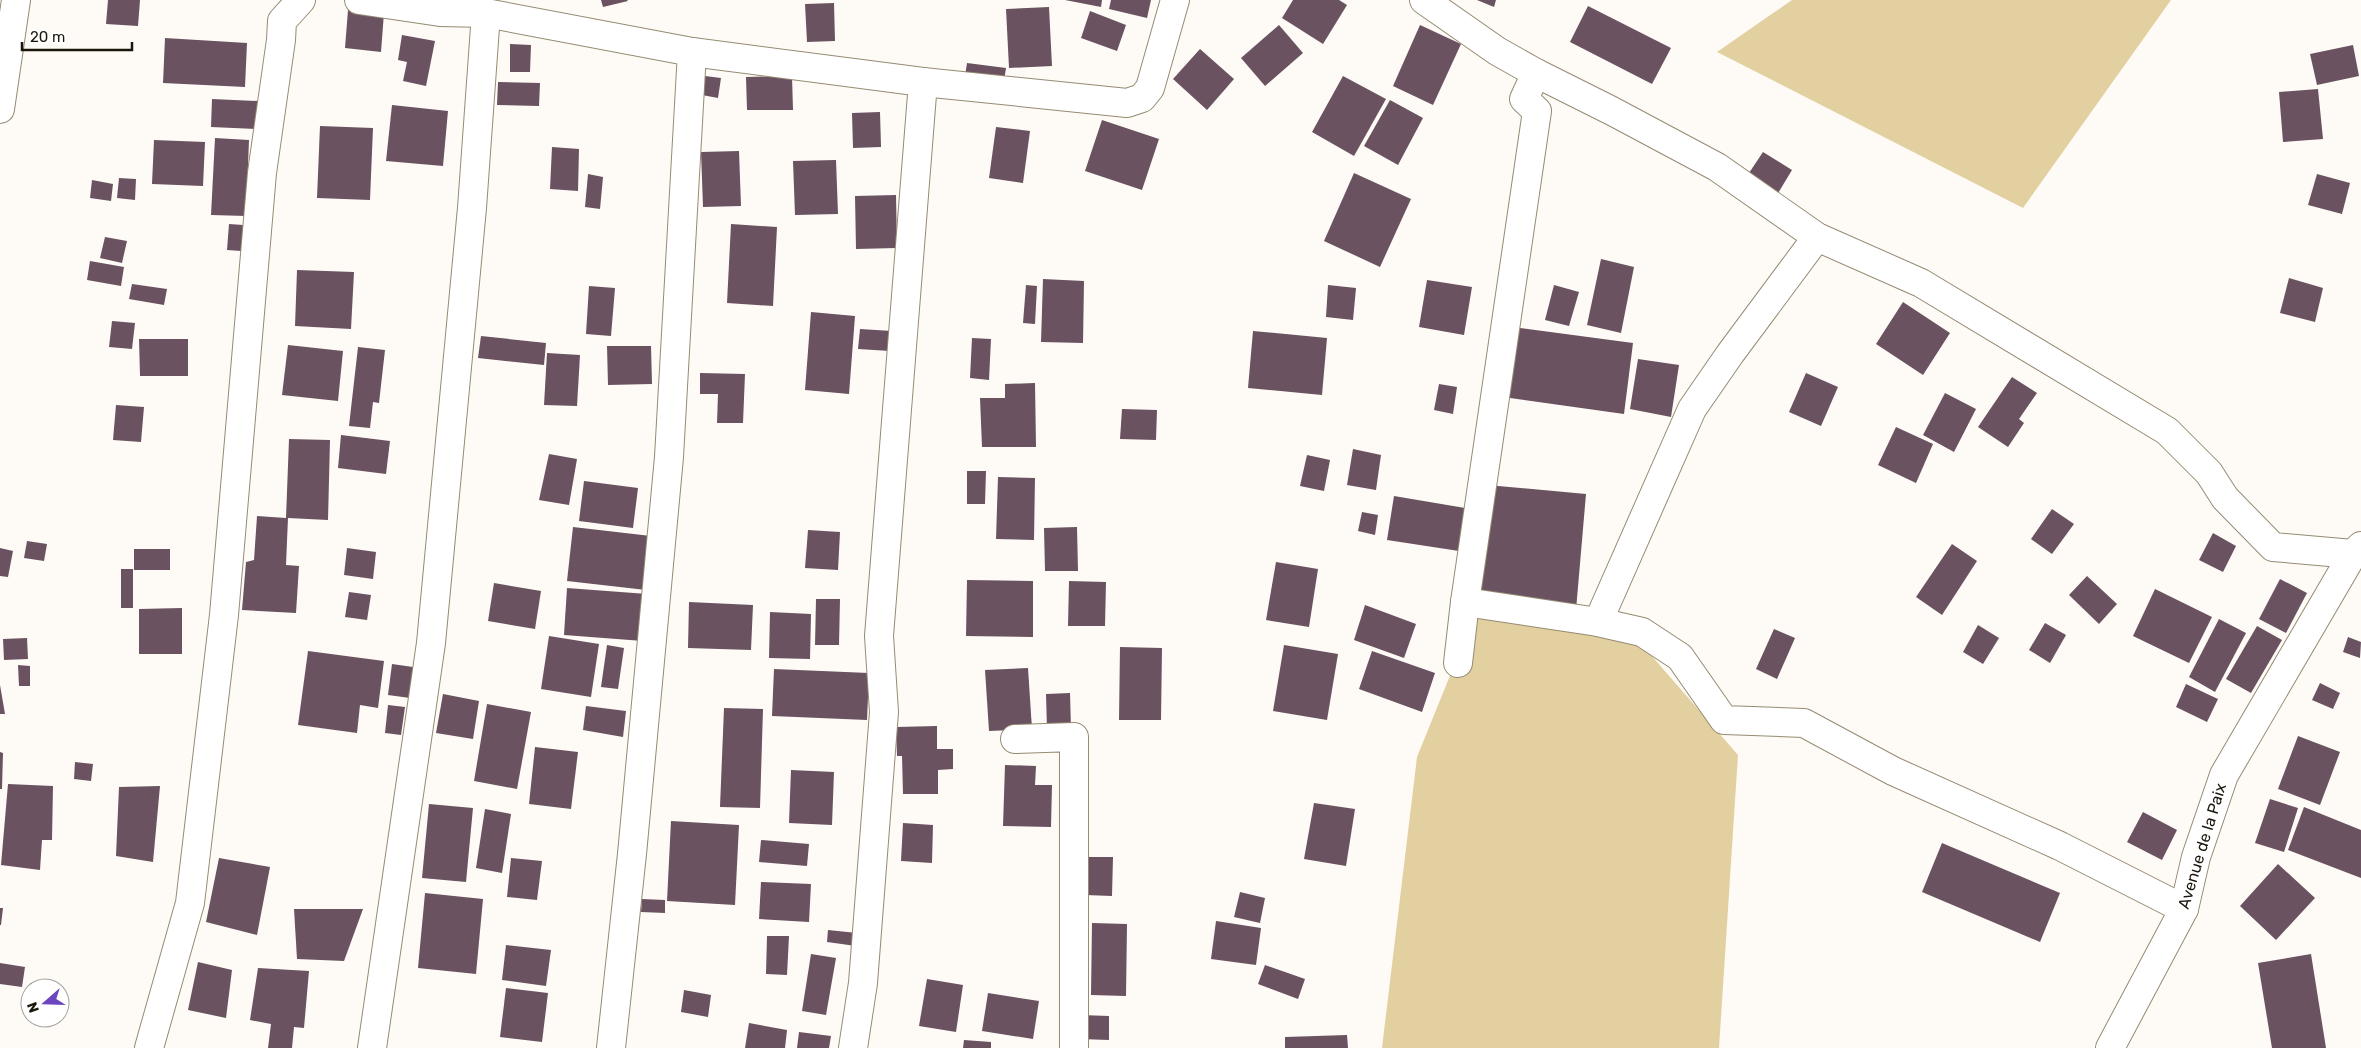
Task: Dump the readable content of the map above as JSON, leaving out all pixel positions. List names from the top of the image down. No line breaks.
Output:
{"streets":{"street":["Avenue de la Paix"]},"scale_bar":"20 m","north":"left"}
